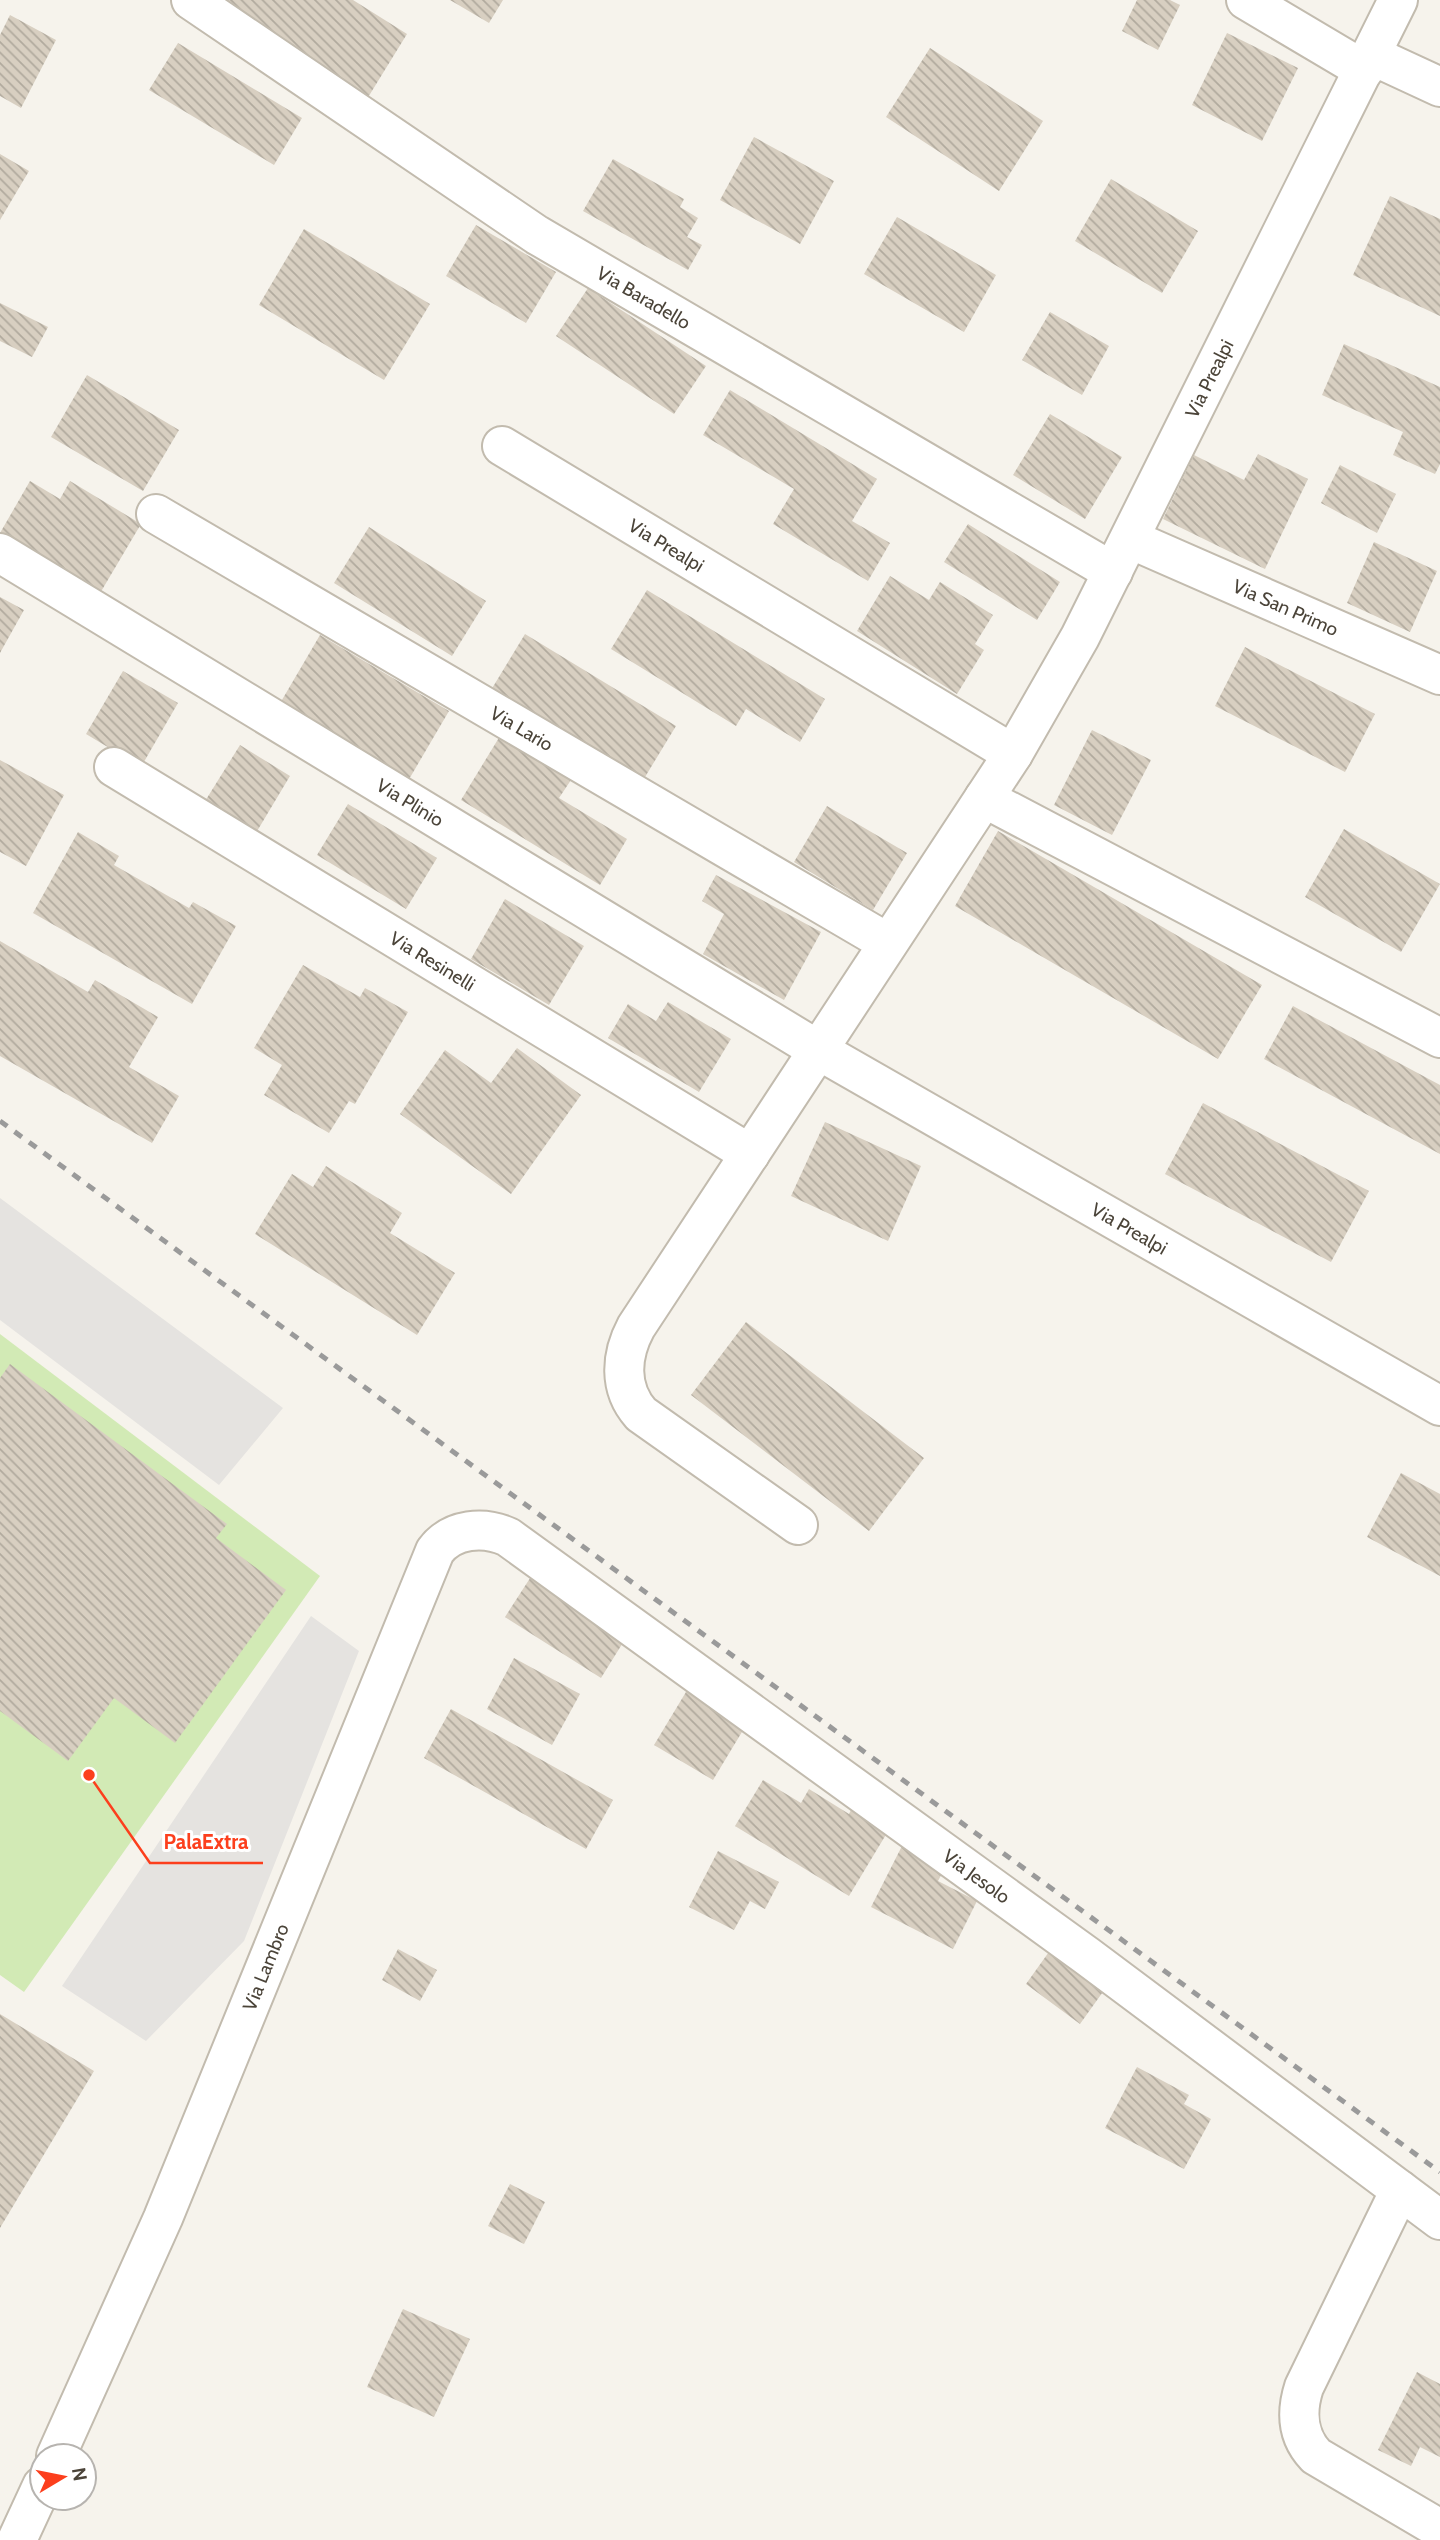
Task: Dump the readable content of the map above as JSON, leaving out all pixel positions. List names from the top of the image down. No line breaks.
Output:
{"streets":{"street":["Via Baradello","Via Prealpi","Via San Primo","Via Lario","Via Plinio","Via Resinelli","Via Jesolo","Via Lambro"]},"crossings":[["Via Baradello","Via Prealpi"],["Via Baradello","Via San Primo"],["Via Prealpi","Via San Primo"],["Via Prealpi","Via Lario"],["Via Prealpi","Via Plinio"],["Via Prealpi","Via Resinelli"],["Via Jesolo","Via Lambro"]],"places":["PalaExtra"],"north":"right"}
